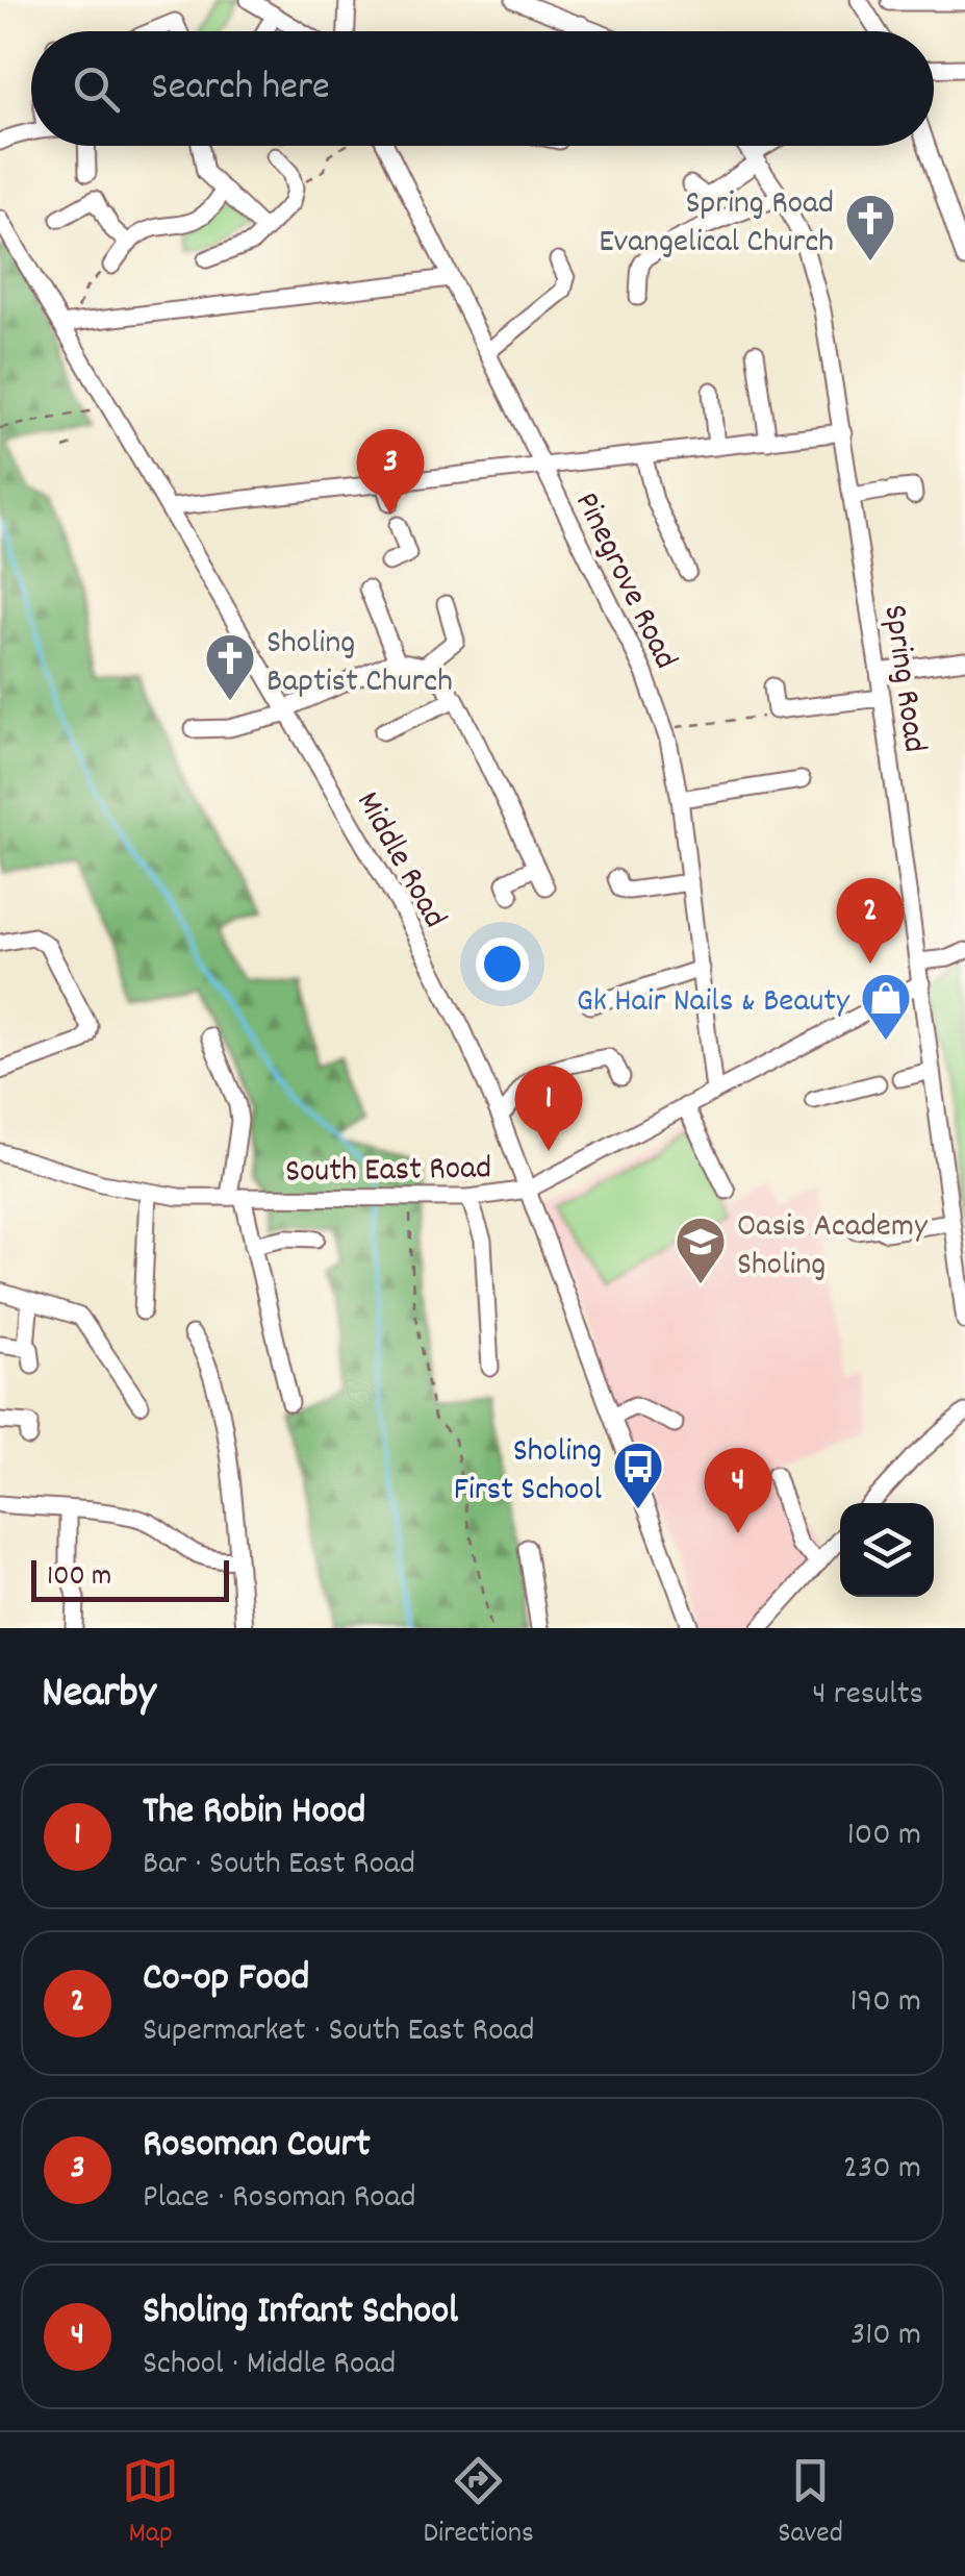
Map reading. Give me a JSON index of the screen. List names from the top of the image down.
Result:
{
  "streets": {
    "street": [
      "Pinegrove Road",
      "Spring Road",
      "Middle Road",
      "South East Road"
    ]
  },
  "crossings": [
    ["Pinegrove Road", "South East Road"],
    ["Spring Road", "South East Road"],
    ["Middle Road", "South East Road"]
  ],
  "places": {
    "church": ["Spring Road Evangelical Church", "Sholing Baptist Church"],
    "shop": ["Gk Hair Nails & Beauty"],
    "school or university": ["Oasis Academy Sholing"],
    "bus stop": ["Sholing First School"]
  },
  "scale_bar": "100 m",
  "page": {
    "search": "Search here",
    "pins": [
      "3",
      "2",
      "1",
      "4"
    ],
    "scale": "100 m",
    "heading": ["Nearby", "4 results"],
    "list": [
      {
        "mark": "1",
        "name": "The Robin Hood",
        "note": "Bar · South East Road",
        "value": "100 m"
      },
      {
        "mark": "2",
        "name": "Co-op Food",
        "note": "Supermarket · South East Road",
        "value": "190 m"
      },
      {
        "mark": "3",
        "name": "Rosoman Court",
        "note": "Place · Rosoman Road",
        "value": "230 m"
      },
      {
        "mark": "4",
        "name": "Sholing Infant School",
        "note": "School · Middle Road",
        "value": "310 m"
      }
    ],
    "nav": ["Map", "Directions", "Saved"]
  }
}
